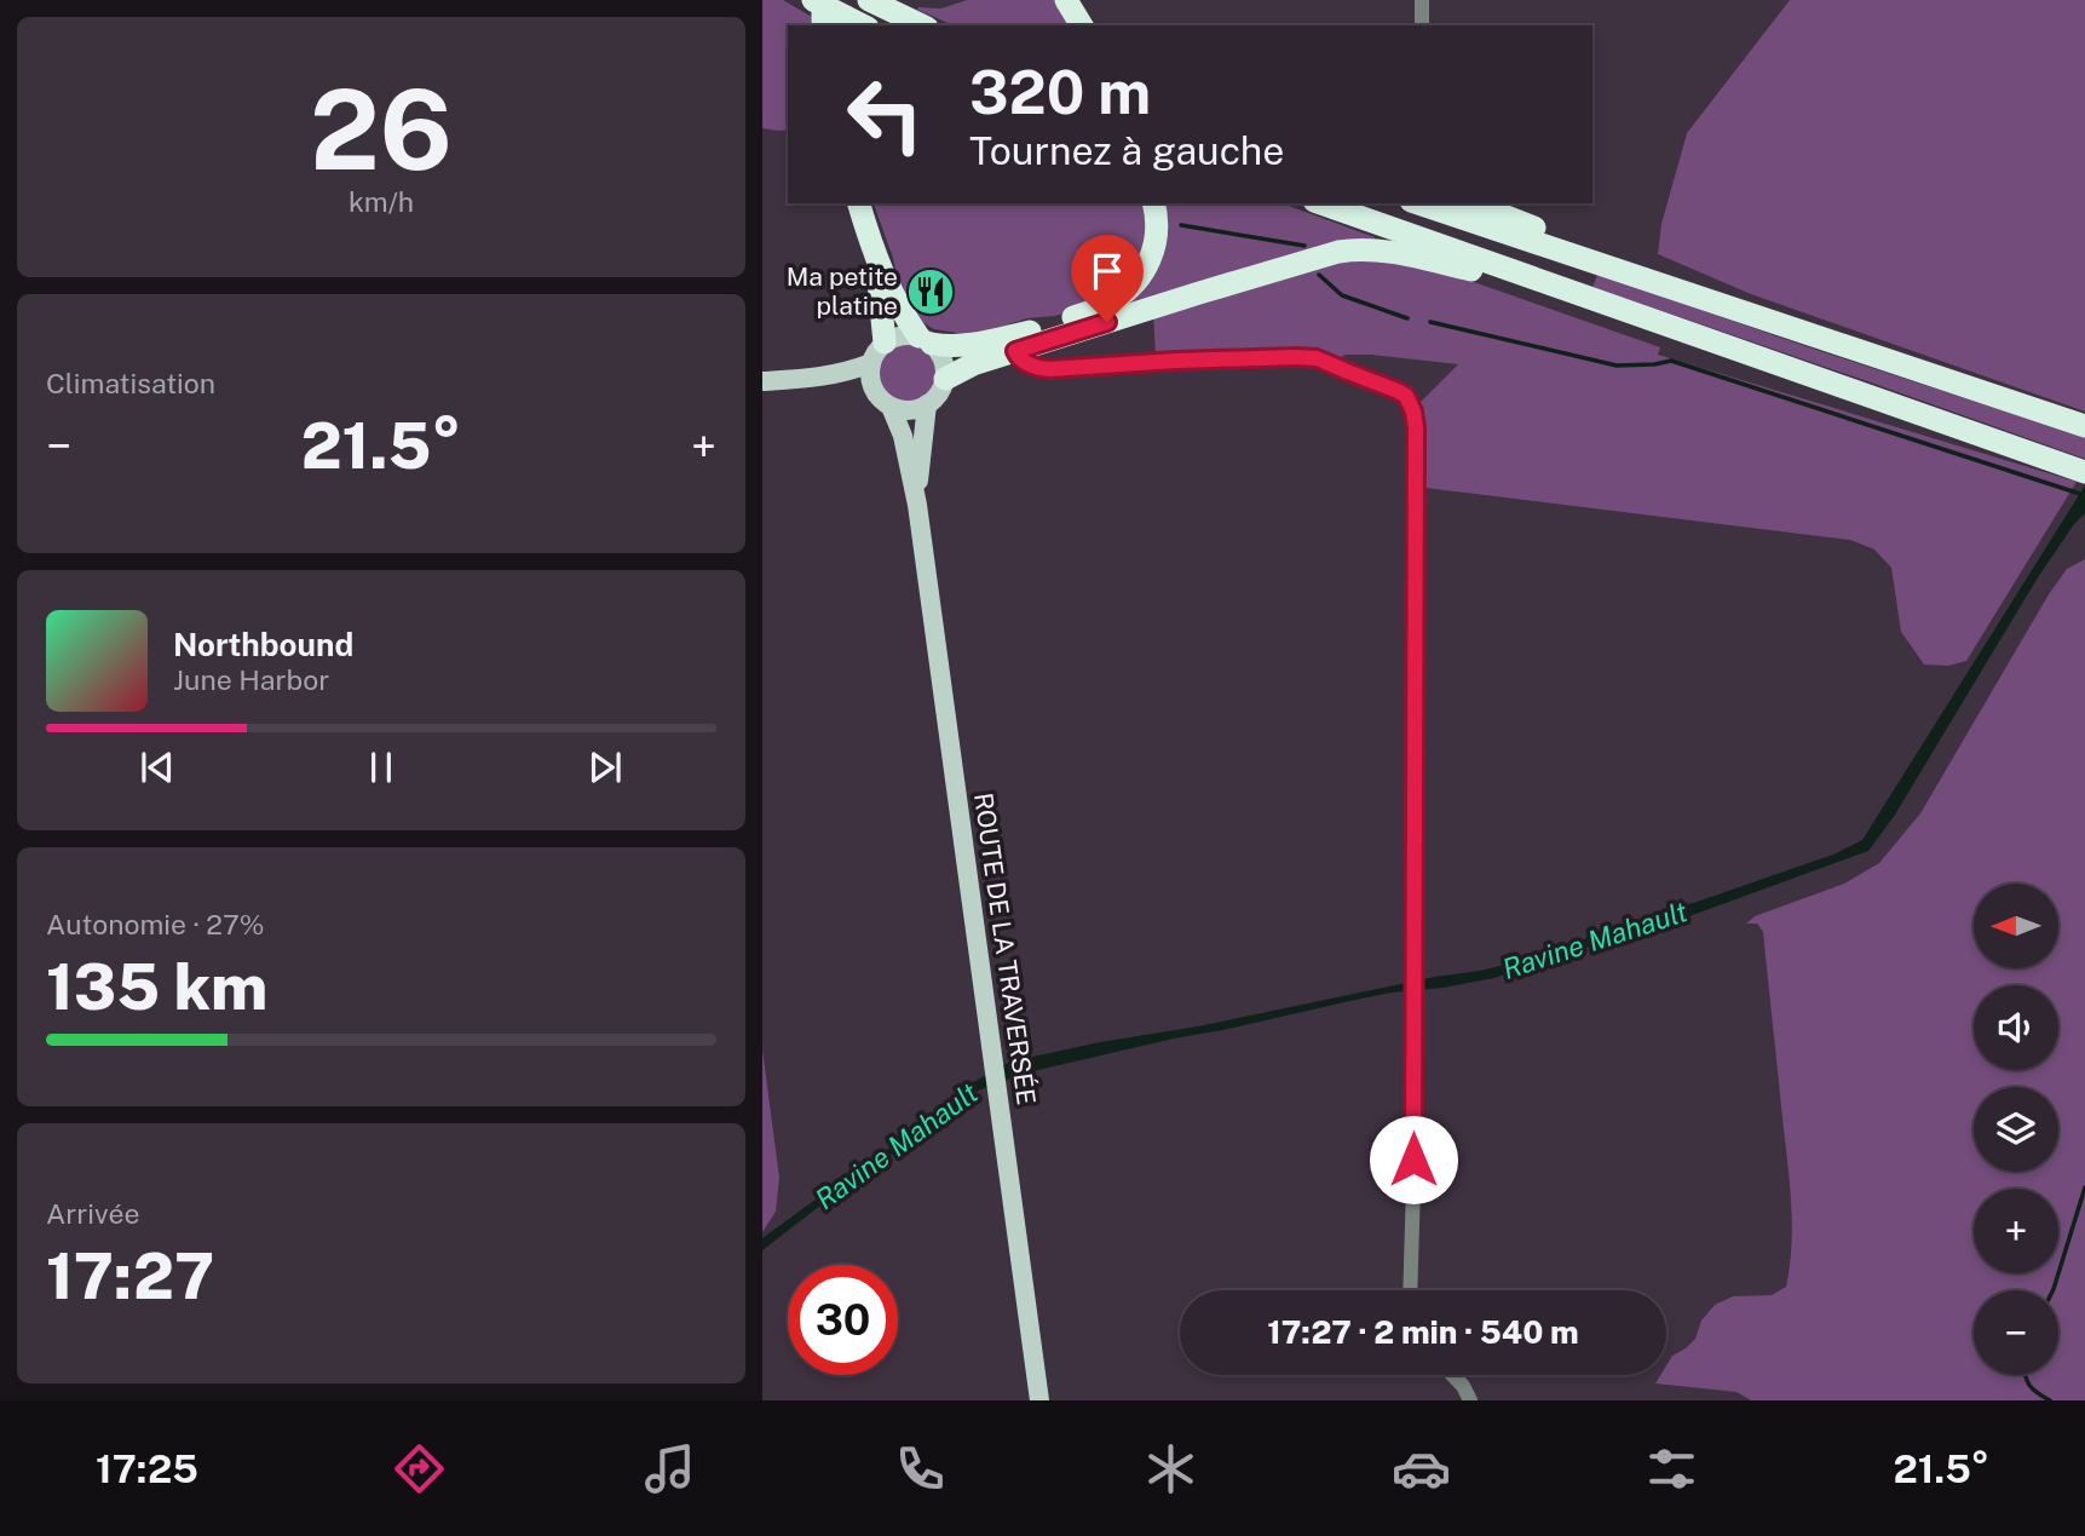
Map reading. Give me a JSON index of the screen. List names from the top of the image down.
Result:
{
  "streets": {
    "main road": ["ROUTE DE LA TRAVERSÉE"]
  },
  "water": ["Ravine Mahault"],
  "places": {
    "restaurant": ["Ma petite platine"]
  },
  "north": "left",
  "page": {
    "tile": [
      ["26", "km/h"],
      "Climatisation",
      ["Autonomie · 27%", "135 km"],
      ["Arrivée", "17:27"]
    ],
    "turn": ["320 m", "Tournez à gauche"],
    "heat": ["−", "21.5°", "+"],
    "song": ["Northbound", "June Harbor"],
    "map_buttons": ["+", "−"],
    "limit": "30",
    "trip": "17:27 · 2 min · 540 m",
    "tabs": ["17:25", "21.5°"]
  }
}
